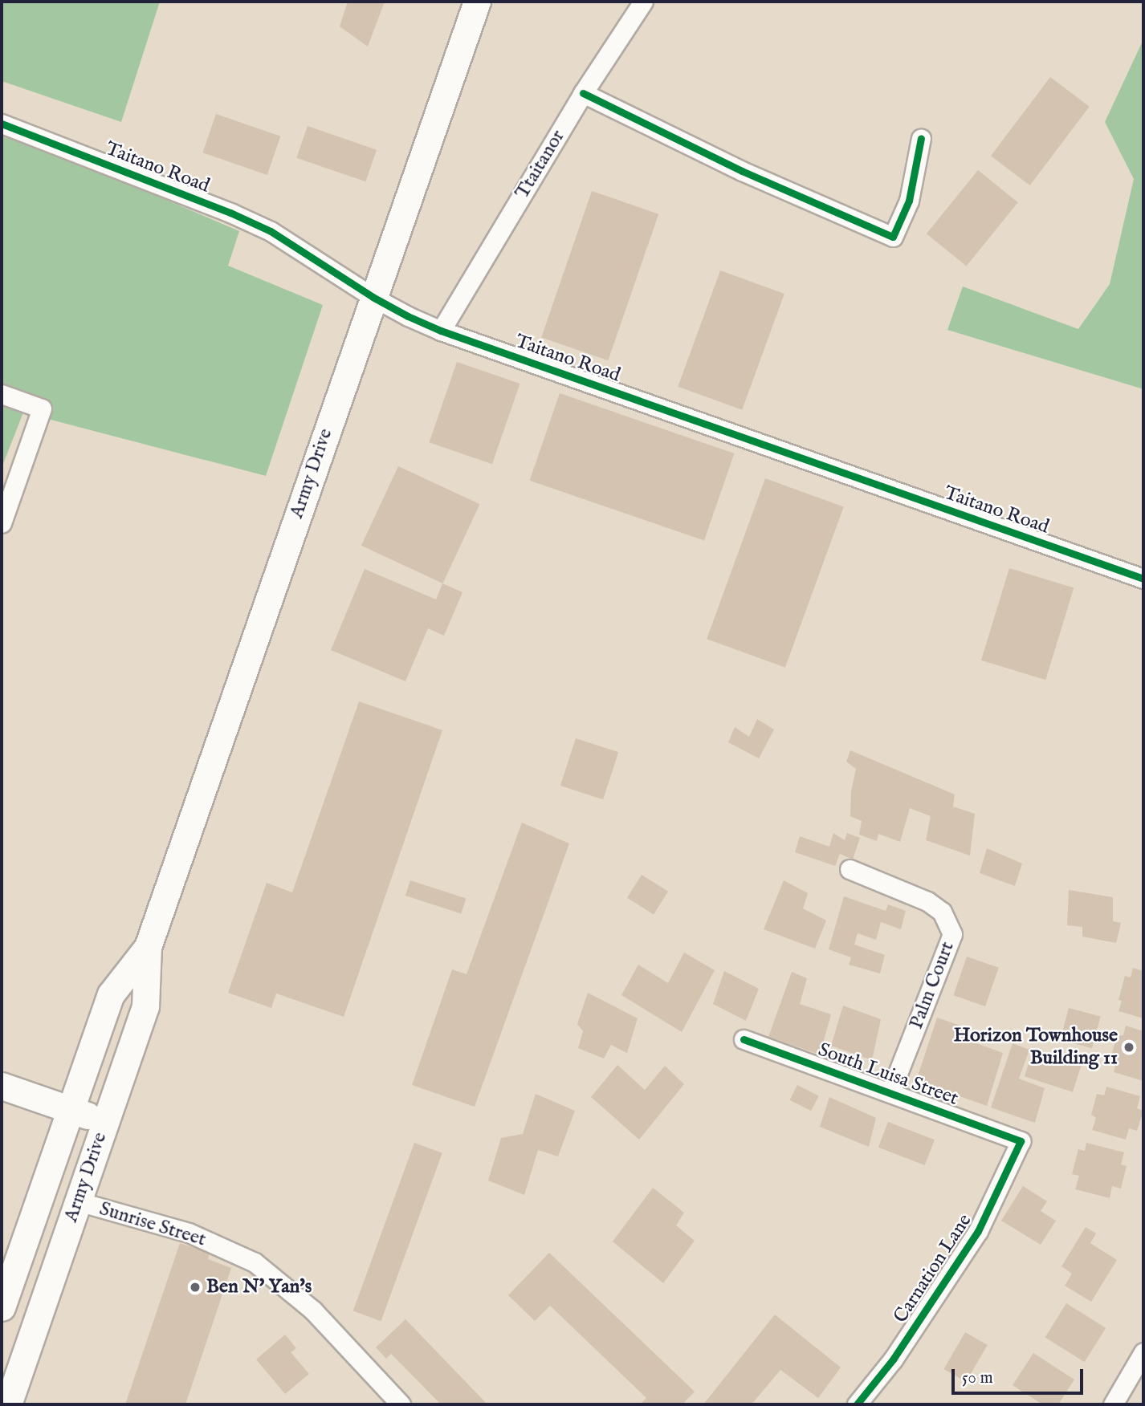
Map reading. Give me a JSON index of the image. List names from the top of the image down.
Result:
{
  "streets": {
    "main road": ["Army Drive"],
    "street": [
      "Ttaitanor",
      "Taitano Road",
      "Palm Court",
      "South Luisa Street",
      "Sunrise Street",
      "Carnation Lane"
    ]
  },
  "crossings": [
    ["Ttaitanor", "Taitano Road"],
    ["Taitano Road", "Army Drive"],
    ["Army Drive", "Sunrise Street"],
    ["Palm Court", "South Luisa Street"],
    ["South Luisa Street", "Carnation Lane"]
  ],
  "places": ["Horizon Townhouse Building 11", "Ben N' Yan's"],
  "scale_bar": "50 m"
}
